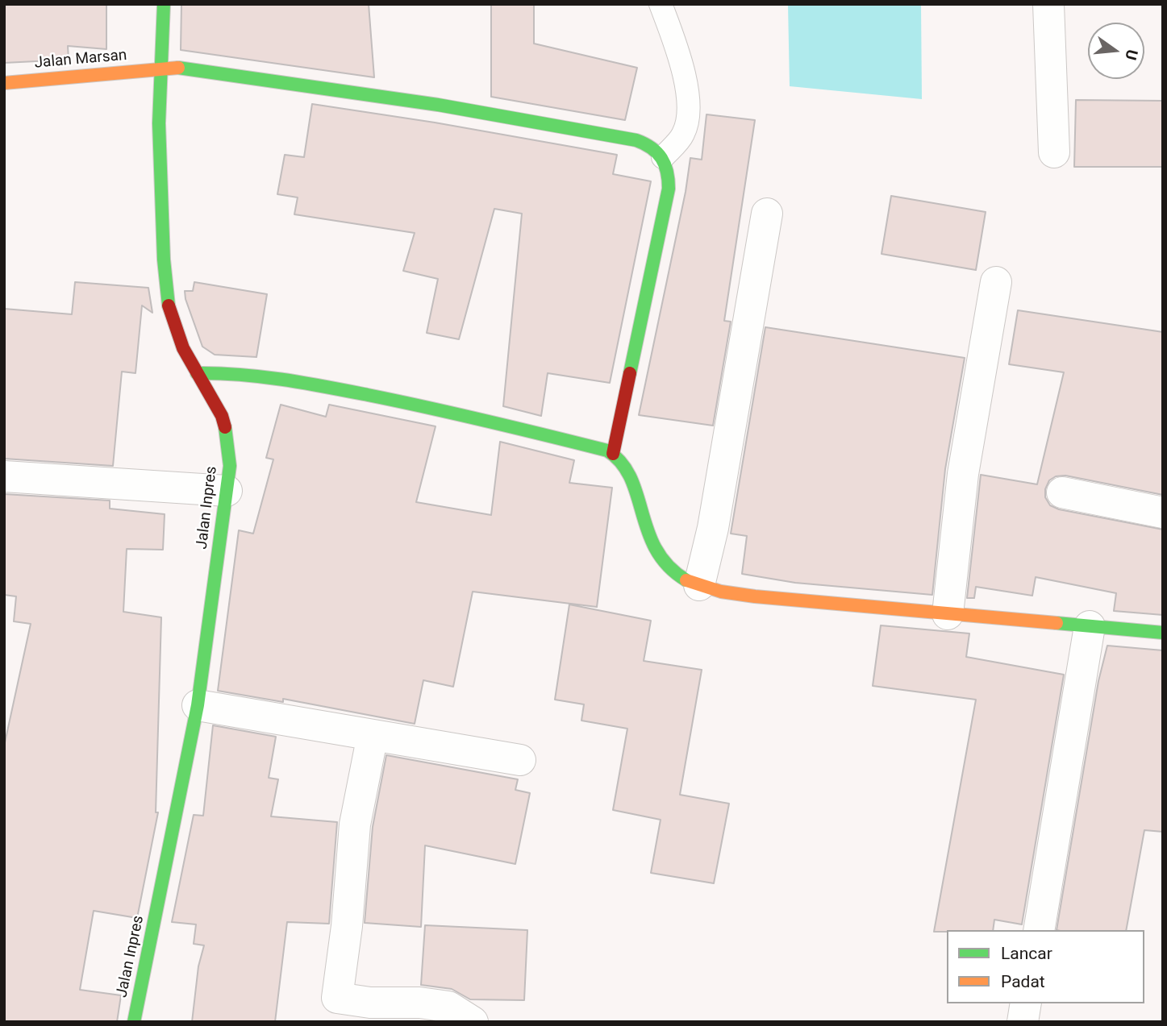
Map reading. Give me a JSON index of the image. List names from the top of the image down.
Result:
{
  "streets": {
    "street": ["Jalan Marsan", "Jalan Inpres"]
  },
  "crossings": [
    ["Jalan Marsan", "Jalan Inpres"]
  ],
  "legend": ["Lancar", "Padat"],
  "north": "right"
}
